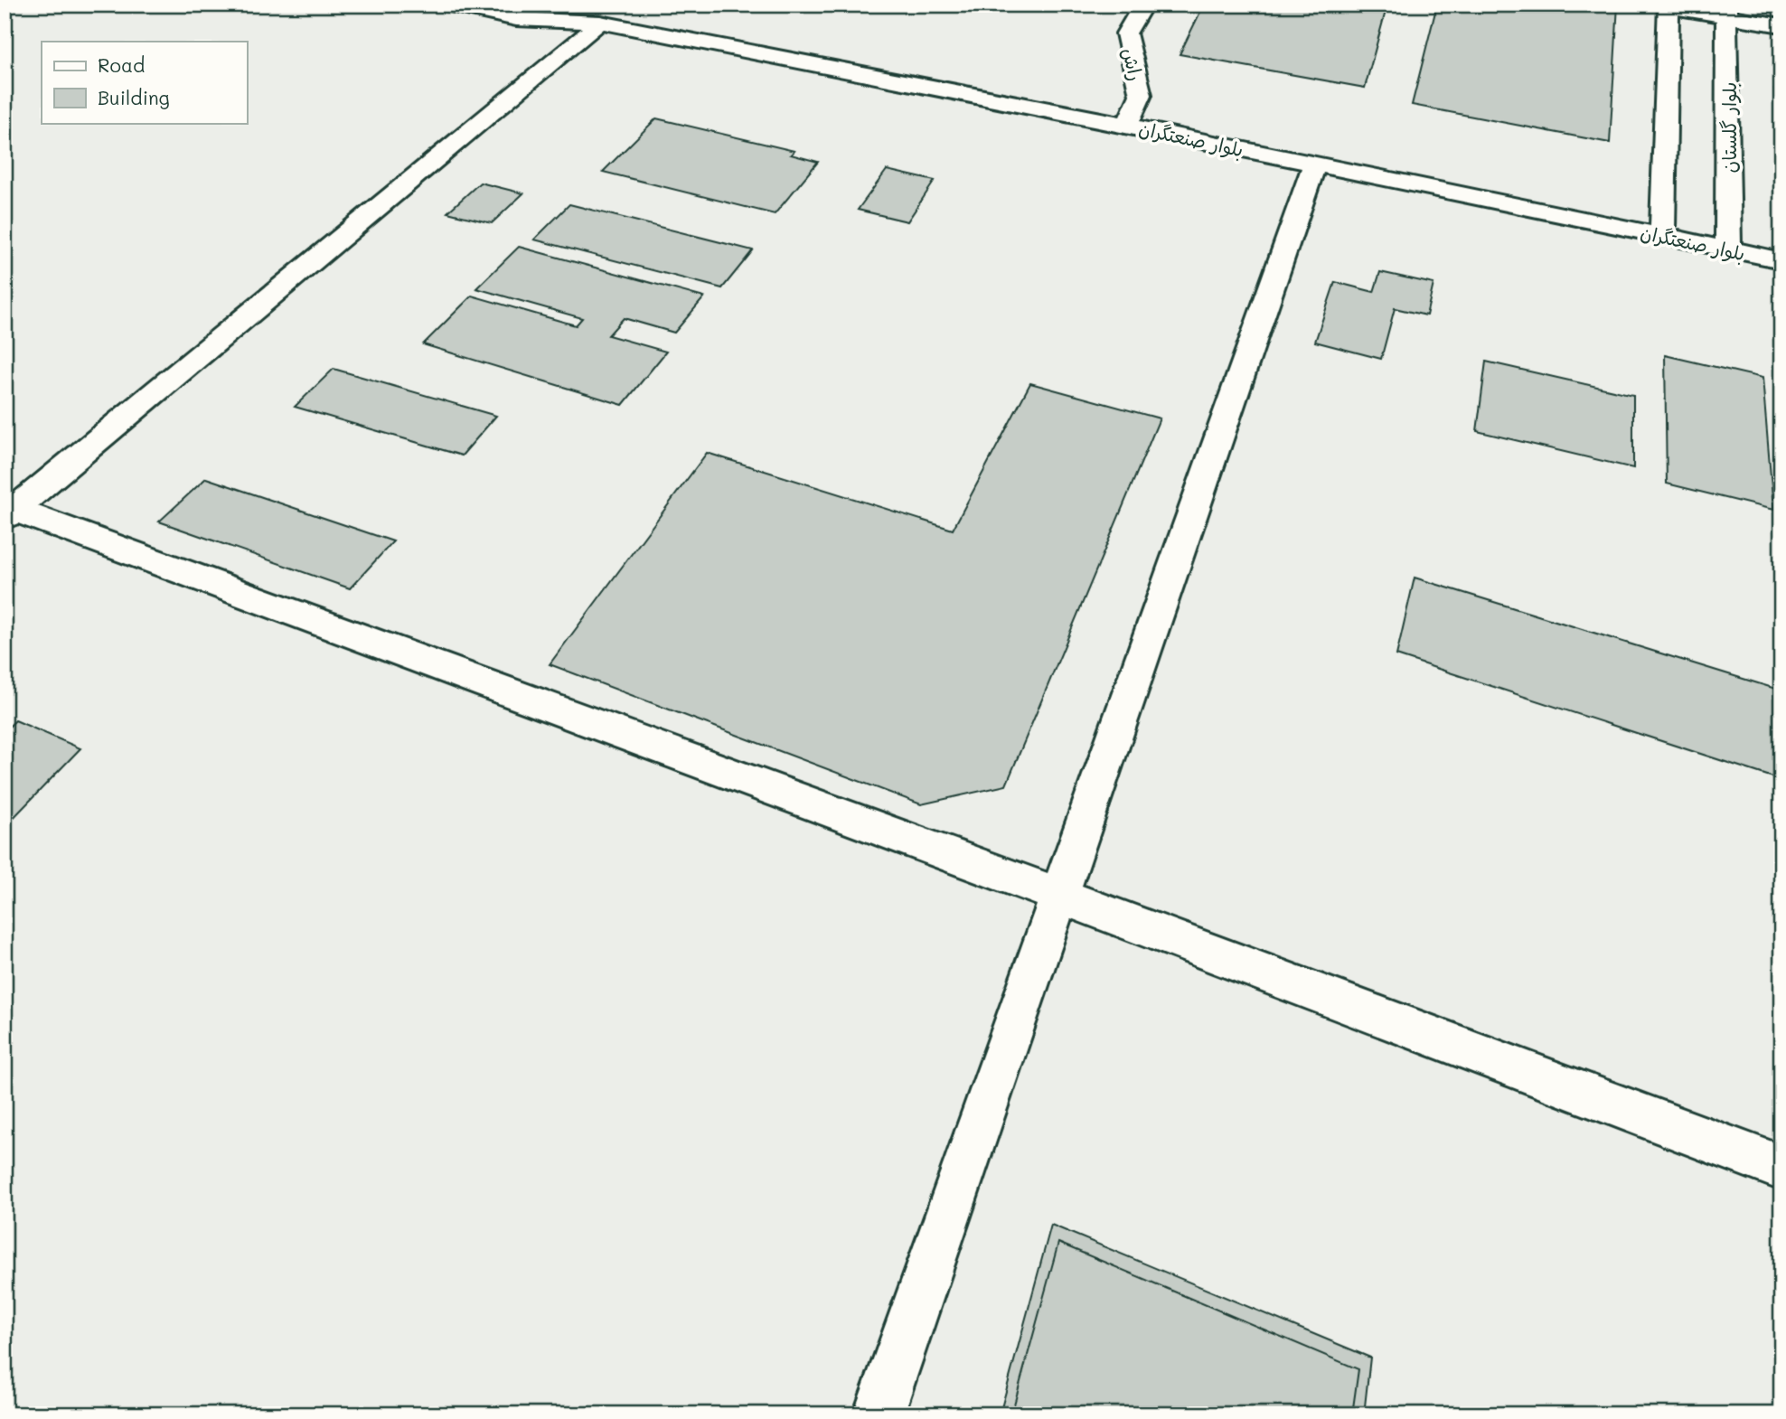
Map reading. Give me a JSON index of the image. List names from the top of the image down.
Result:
{
  "streets": {
    "street": ["راش", "بلوار گلستان", "بلوار صنعتگران"]
  },
  "crossings": [
    ["راش", "بلوار صنعتگران"],
    ["بلوار گلستان", "بلوار صنعتگران"]
  ],
  "legend": ["Road", "Building"]
}
